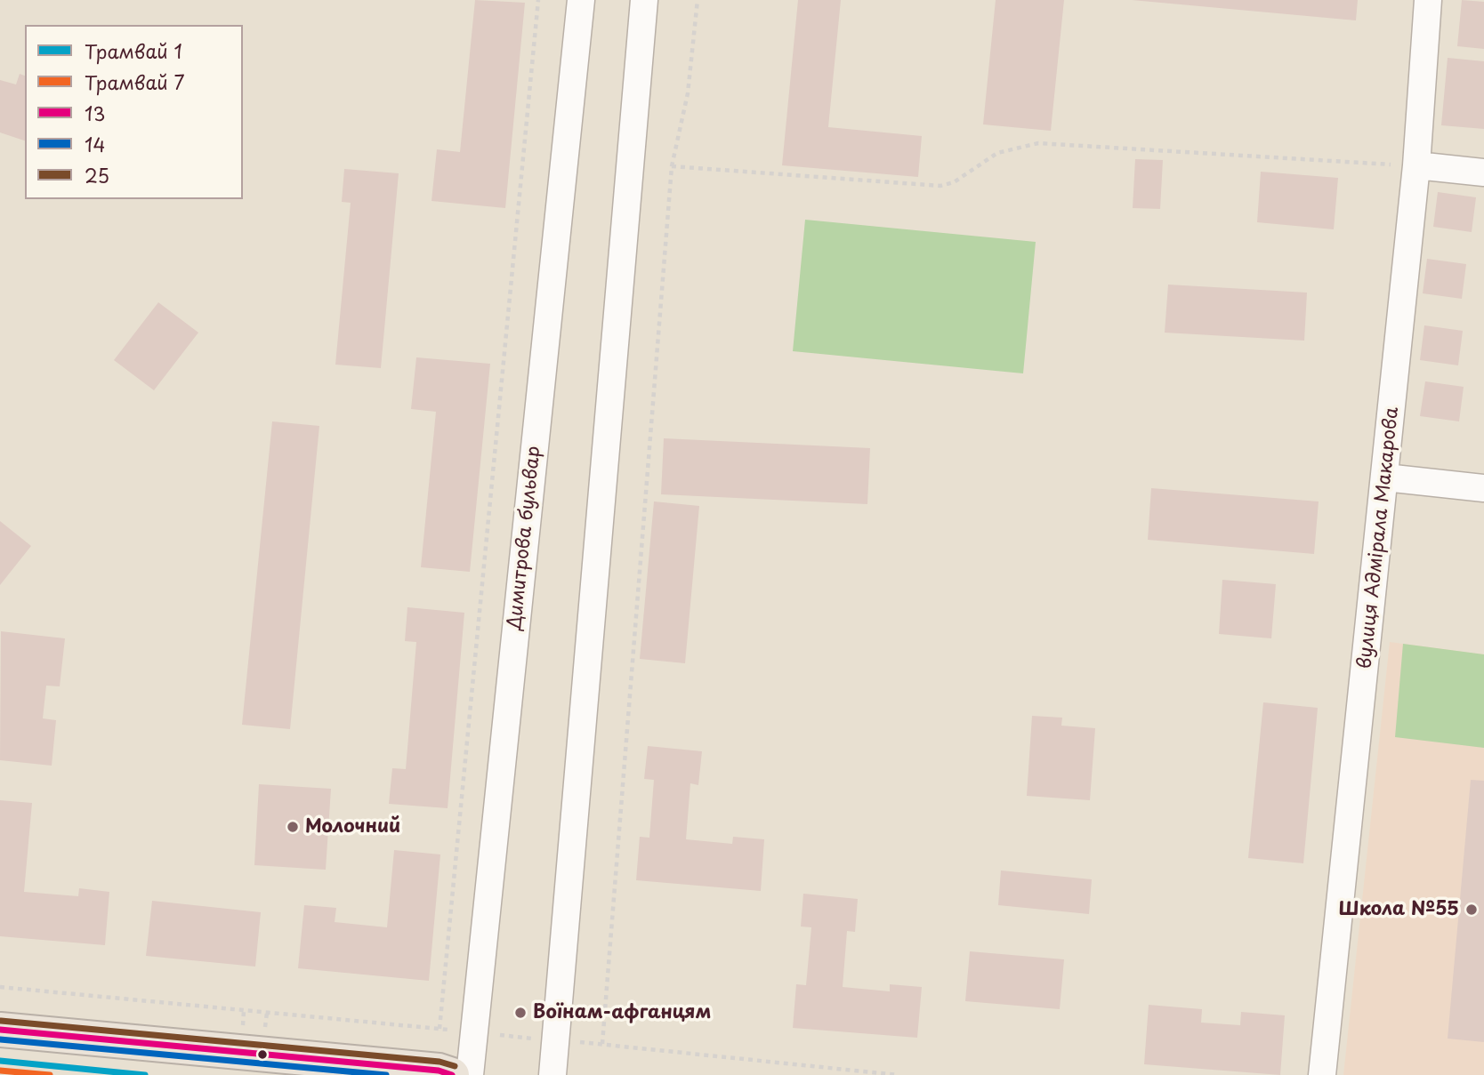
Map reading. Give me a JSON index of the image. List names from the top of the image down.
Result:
{
  "streets": {
    "street": ["Димитрова бульвар", "вулиця Адмірала Макарова"]
  },
  "places": ["Молочний", "Школа №55", "Воїнам-афганцям"],
  "lines": [
    "transit line 25",
    "transit line 13",
    "transit line 14",
    "tram line 1",
    "tram line 7"
  ],
  "legend": [
    "Трамвай 1",
    "Трамвай 7",
    "13",
    "14",
    "25"
  ]
}
